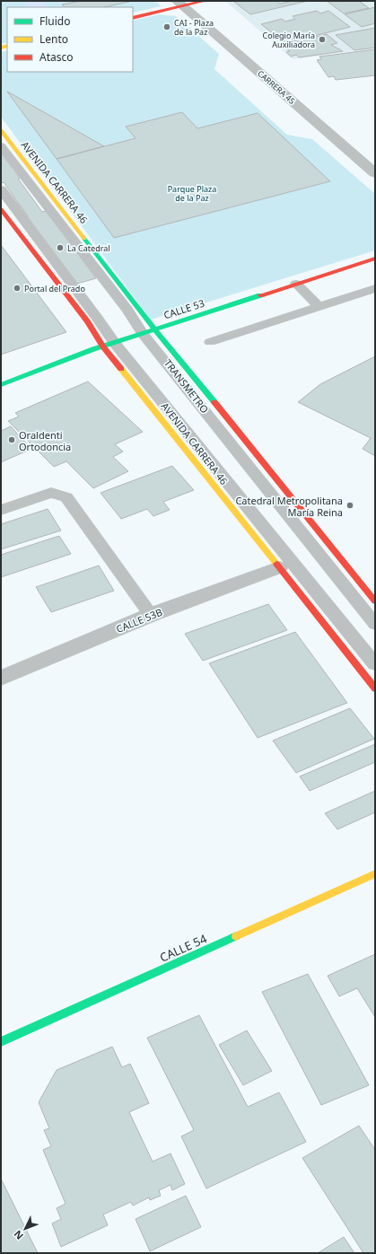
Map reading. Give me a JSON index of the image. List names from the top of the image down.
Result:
{
  "streets": {
    "main road": ["AVENIDA CARRERA 46", "CALLE 53", "CALLE 54"],
    "street": ["CARRERA 45", "CALLE 53B"],
    "lane": ["TRANSMETRO"]
  },
  "crossings": [
    ["AVENIDA CARRERA 46", "CALLE 53"],
    ["AVENIDA CARRERA 46", "TRANSMETRO"],
    ["AVENIDA CARRERA 46", "CALLE 53B"],
    ["CALLE 53", "TRANSMETRO"]
  ],
  "parks": ["Parque Plaza de la Paz"],
  "places": [
    "CAI - Plaza de la Paz",
    "Colegio María Auxiliadora",
    "La Catedral",
    "Portal del Prado",
    "Oraldenti Ortodoncia",
    "Catedral Metropolitana María Reina"
  ],
  "legend": ["Fluido", "Lento", "Atasco"],
  "north": "bottom left"
}
